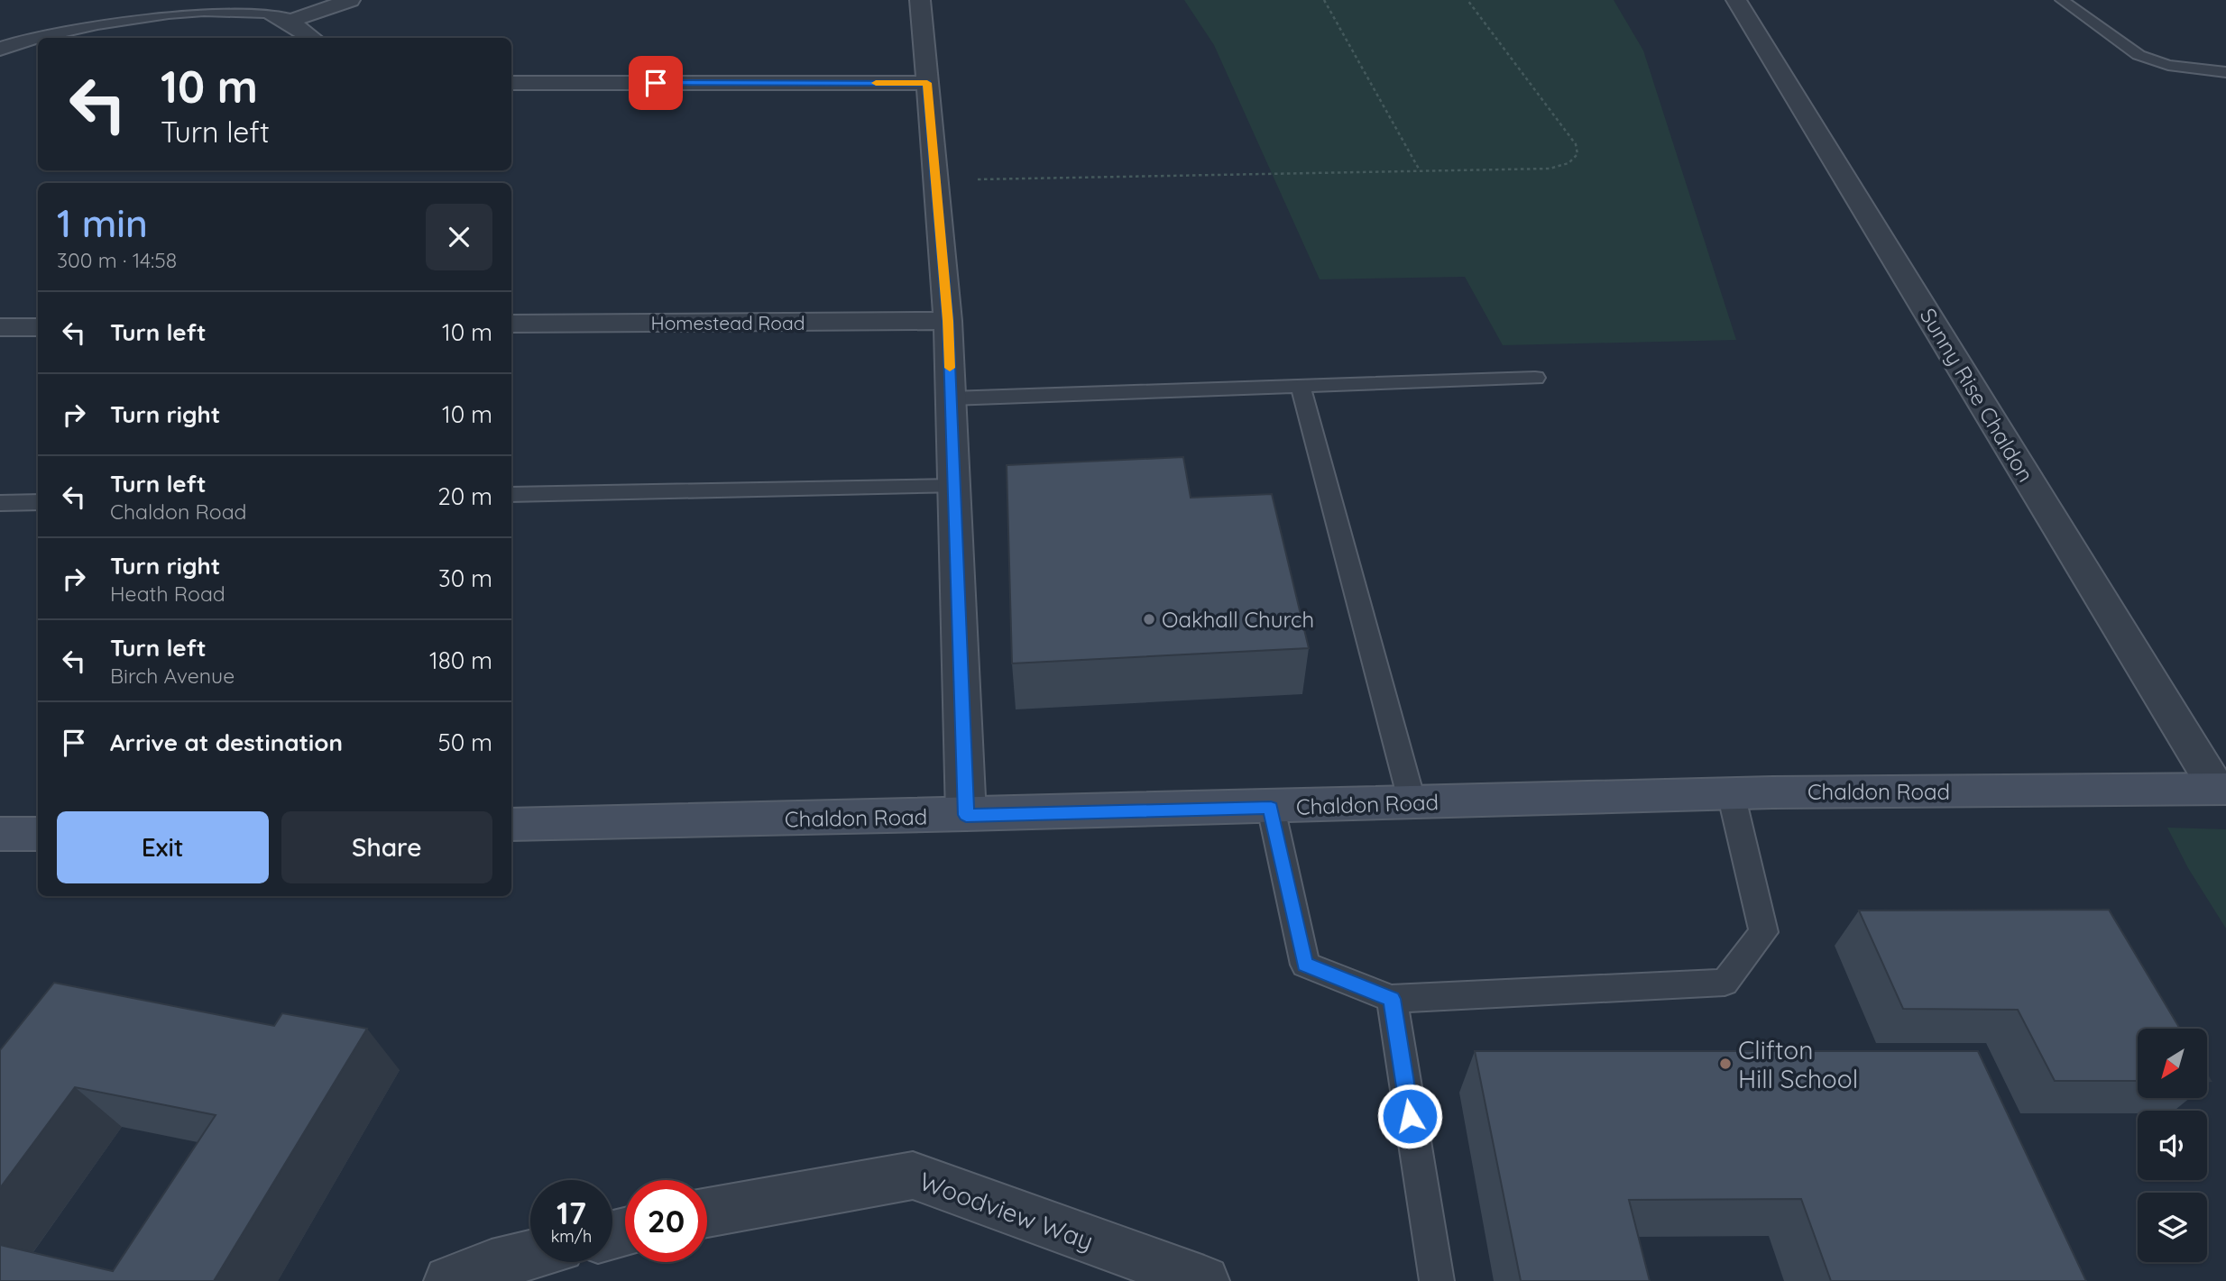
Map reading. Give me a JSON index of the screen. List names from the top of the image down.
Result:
{
  "streets": {
    "main road": ["Chaldon Road"],
    "street": ["Homestead Road", "Sunny Rise Chaldon", "Woodview Way"]
  },
  "crossings": [
    ["Sunny Rise Chaldon", "Chaldon Road"]
  ],
  "places": ["Oakhall Church", "Clifton Hill School"],
  "north": "bottom left",
  "page": {
    "turn": ["10 m", "Turn left"],
    "heading": ["1 min", "300 m · 14:58"],
    "list": [
      {
        "name": "Turn left",
        "value": "10 m"
      },
      {
        "name": "Turn right",
        "value": "10 m"
      },
      {
        "name": "Turn left",
        "note": "Chaldon Road",
        "value": "20 m"
      },
      {
        "name": "Turn right",
        "note": "Heath Road",
        "value": "30 m"
      },
      {
        "name": "Turn left",
        "note": "Birch Avenue",
        "value": "180 m"
      },
      {
        "name": "Arrive at destination",
        "value": "50 m"
      }
    ],
    "buttons": ["Exit", "Share"],
    "speed": "17 km/h",
    "limit": "20"
  }
}
